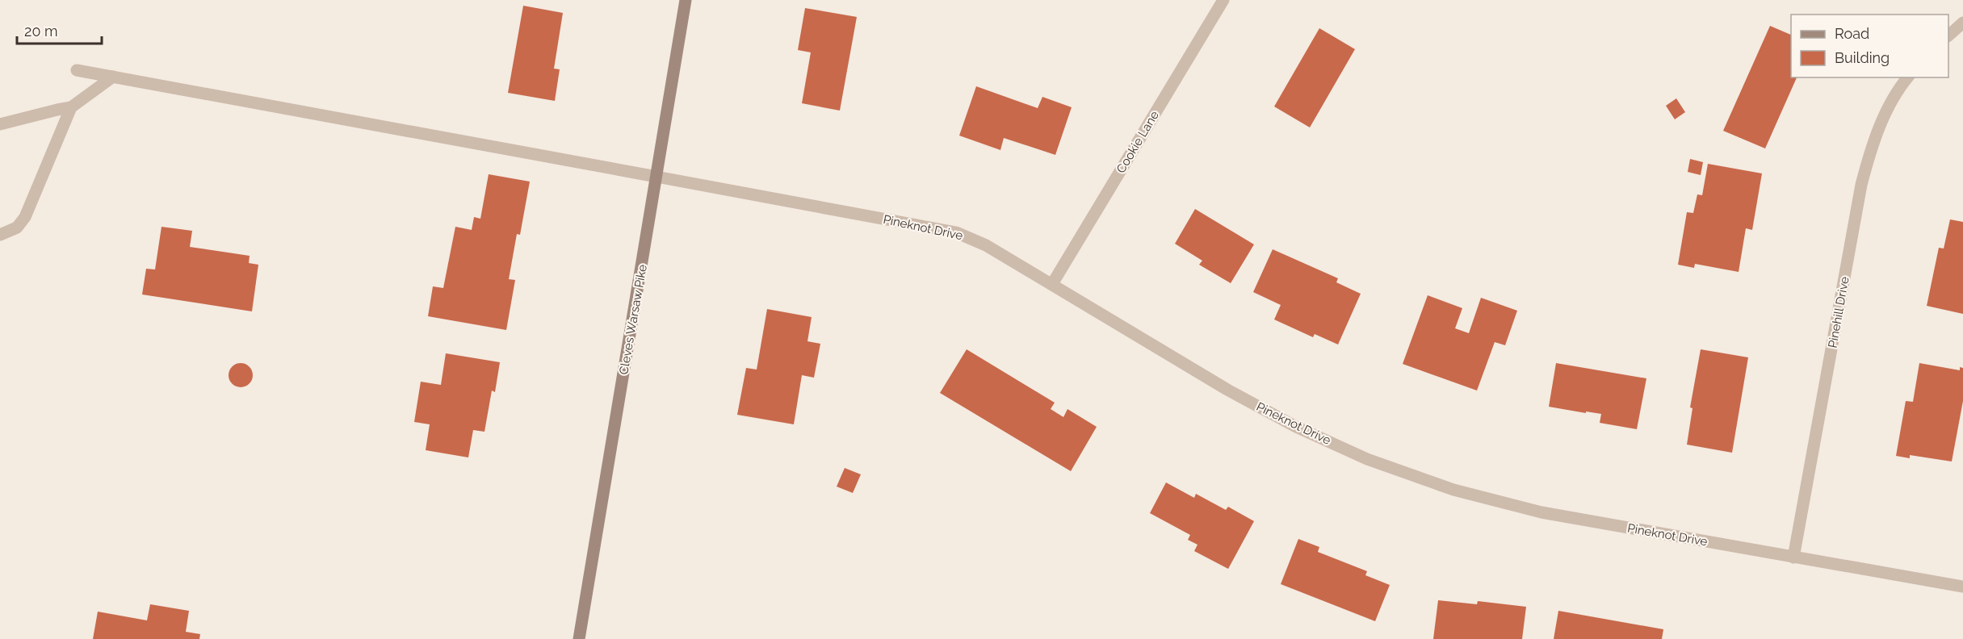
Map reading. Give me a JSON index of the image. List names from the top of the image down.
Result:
{
  "streets": {
    "street": [
      "Cookie Lane",
      "Pineknot Drive",
      "Pinehill Drive",
      "Cleves Warsaw Pike"
    ]
  },
  "crossings": [
    ["Cookie Lane", "Pineknot Drive"],
    ["Pineknot Drive", "Pinehill Drive"],
    ["Pineknot Drive", "Cleves Warsaw Pike"]
  ],
  "legend": ["Road", "Building"],
  "scale_bar": "20 m"
}
